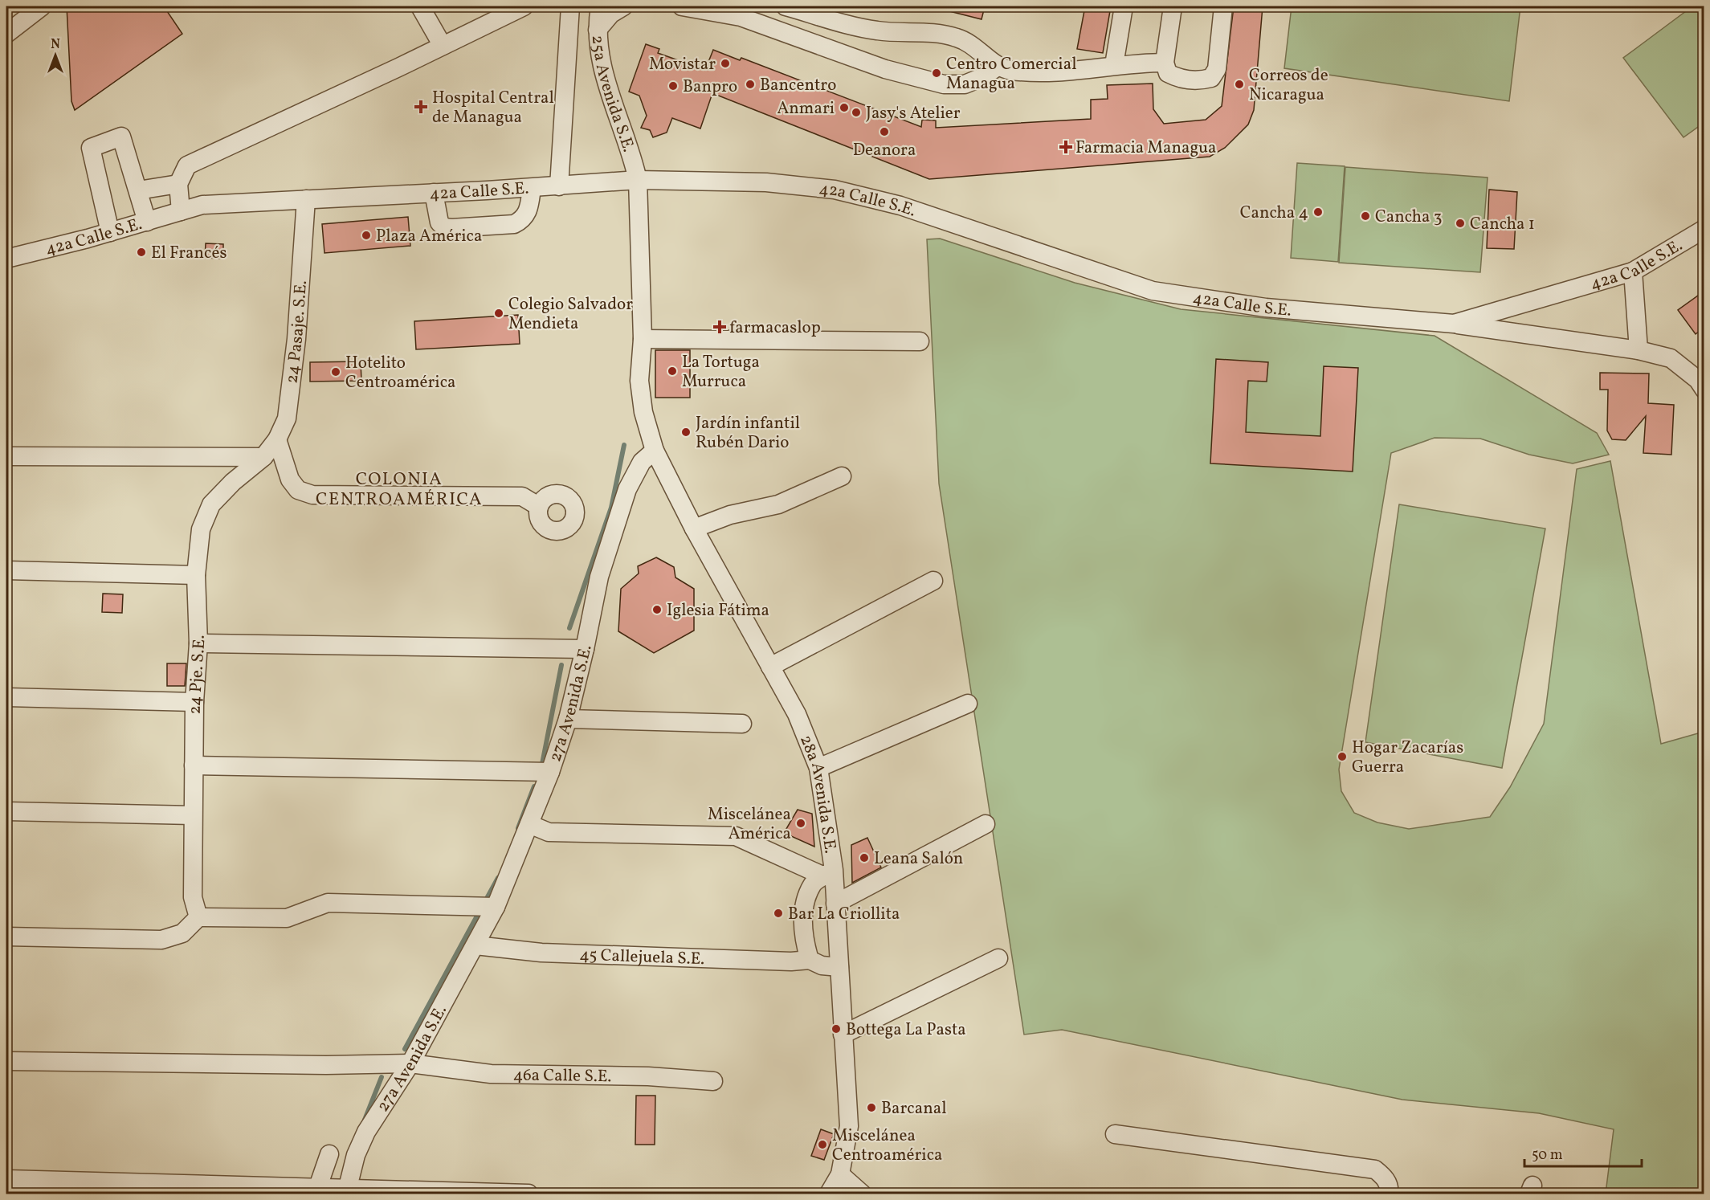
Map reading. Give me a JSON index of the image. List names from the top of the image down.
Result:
{
  "streets": {
    "street": [
      "25a Avenida S.E.",
      "42a Calle S.E.",
      "24 Pasaje. S.E.",
      "24 Pje. S.E.",
      "27a Avenida S.E.",
      "28a Avenida S.E.",
      "45 Callejuela S.E.",
      "46a Calle S.E."
    ]
  },
  "crossings": [
    ["25a Avenida S.E.", "42a Calle S.E."],
    ["42a Calle S.E.", "24 Pasaje. S.E."],
    ["24 Pasaje. S.E.", "24 Pje. S.E."],
    ["27a Avenida S.E.", "28a Avenida S.E."],
    ["27a Avenida S.E.", "45 Callejuela S.E."],
    ["27a Avenida S.E.", "46a Calle S.E."],
    ["28a Avenida S.E.", "45 Callejuela S.E."]
  ],
  "districts": ["COLONIA CENTROAMÉRICA"],
  "places": {
    "other": [
      "Movistar",
      "Centro Comercial Managua",
      "Bancentro",
      "Correos de Nicaragua",
      "Banpro",
      "Anmari",
      "Jasy's Atelier",
      "Deanora",
      "Cancha 4",
      "Cancha 3",
      "Cancha 1",
      "Plaza América",
      "El Francés",
      "Colegio Salvador Mendieta",
      "La Tortuga Murruca",
      "Hotelito Centroamérica",
      "Jardín infantil Rubén Dario",
      "Iglesia Fátima",
      "Hogar Zacarías Guerra",
      "Miscelánea América",
      "Leana Salón",
      "Bar La Criollita",
      "Bottega La Pasta",
      "Barcanal",
      "Miscelánea Centroamérica"
    ],
    "health": ["Hospital Central de Managua", "Farmacia Managua", "farmacaslop"]
  },
  "scale_bar": "50 m",
  "north": "top"
}
